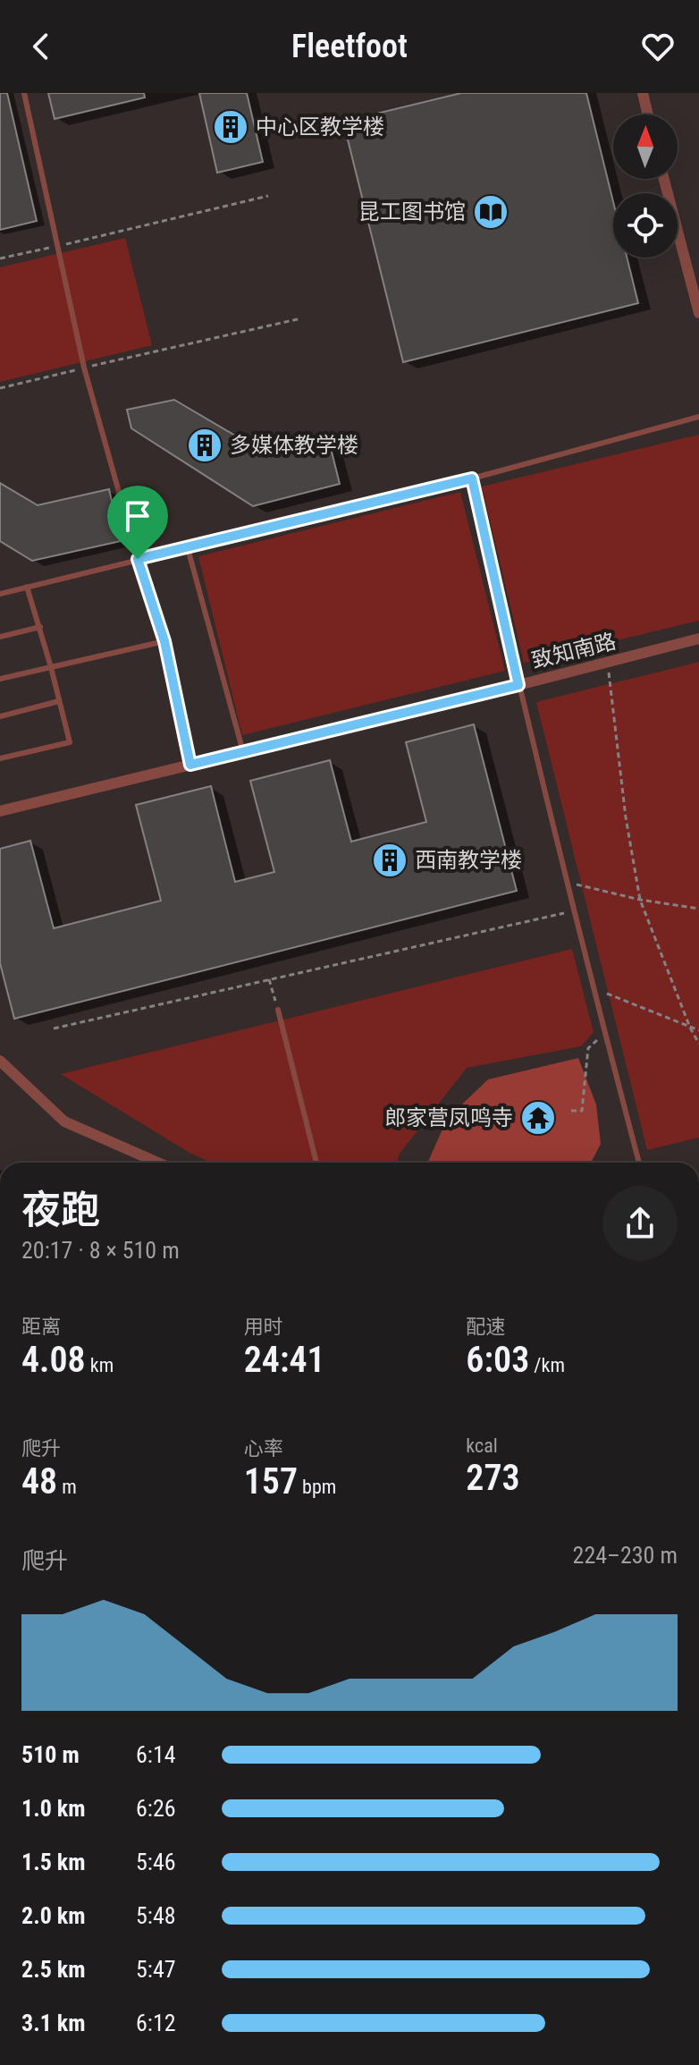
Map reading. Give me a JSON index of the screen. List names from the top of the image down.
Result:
{
  "streets": {
    "street": ["致知南路"]
  },
  "places": {
    "building": ["中心区教学楼", "多媒体教学楼", "西南教学楼"],
    "library": ["昆工图书馆"],
    "temple": ["郎家营凤鸣寺"]
  },
  "north": "top",
  "page": {
    "header": "Fleetfoot",
    "heading": ["夜跑", "20:17 · 8 × 510 m"],
    "stats": [
      ["距离", "4.08 km"],
      ["用时", "24:41"],
      ["配速", "6:03 /km"],
      ["爬升", "48 m"],
      ["心率", "157 bpm"],
      ["kcal", "273"]
    ],
    "chart": ["爬升", "224–230 m"],
    "list": [
      {
        "name": "510 m",
        "note": "6:14"
      },
      {
        "name": "1.0 km",
        "note": "6:26"
      },
      {
        "name": "1.5 km",
        "note": "5:46"
      },
      {
        "name": "2.0 km",
        "note": "5:48"
      },
      {
        "name": "2.5 km",
        "note": "5:47"
      },
      {
        "name": "3.1 km",
        "note": "6:12"
      }
    ]
  }
}
